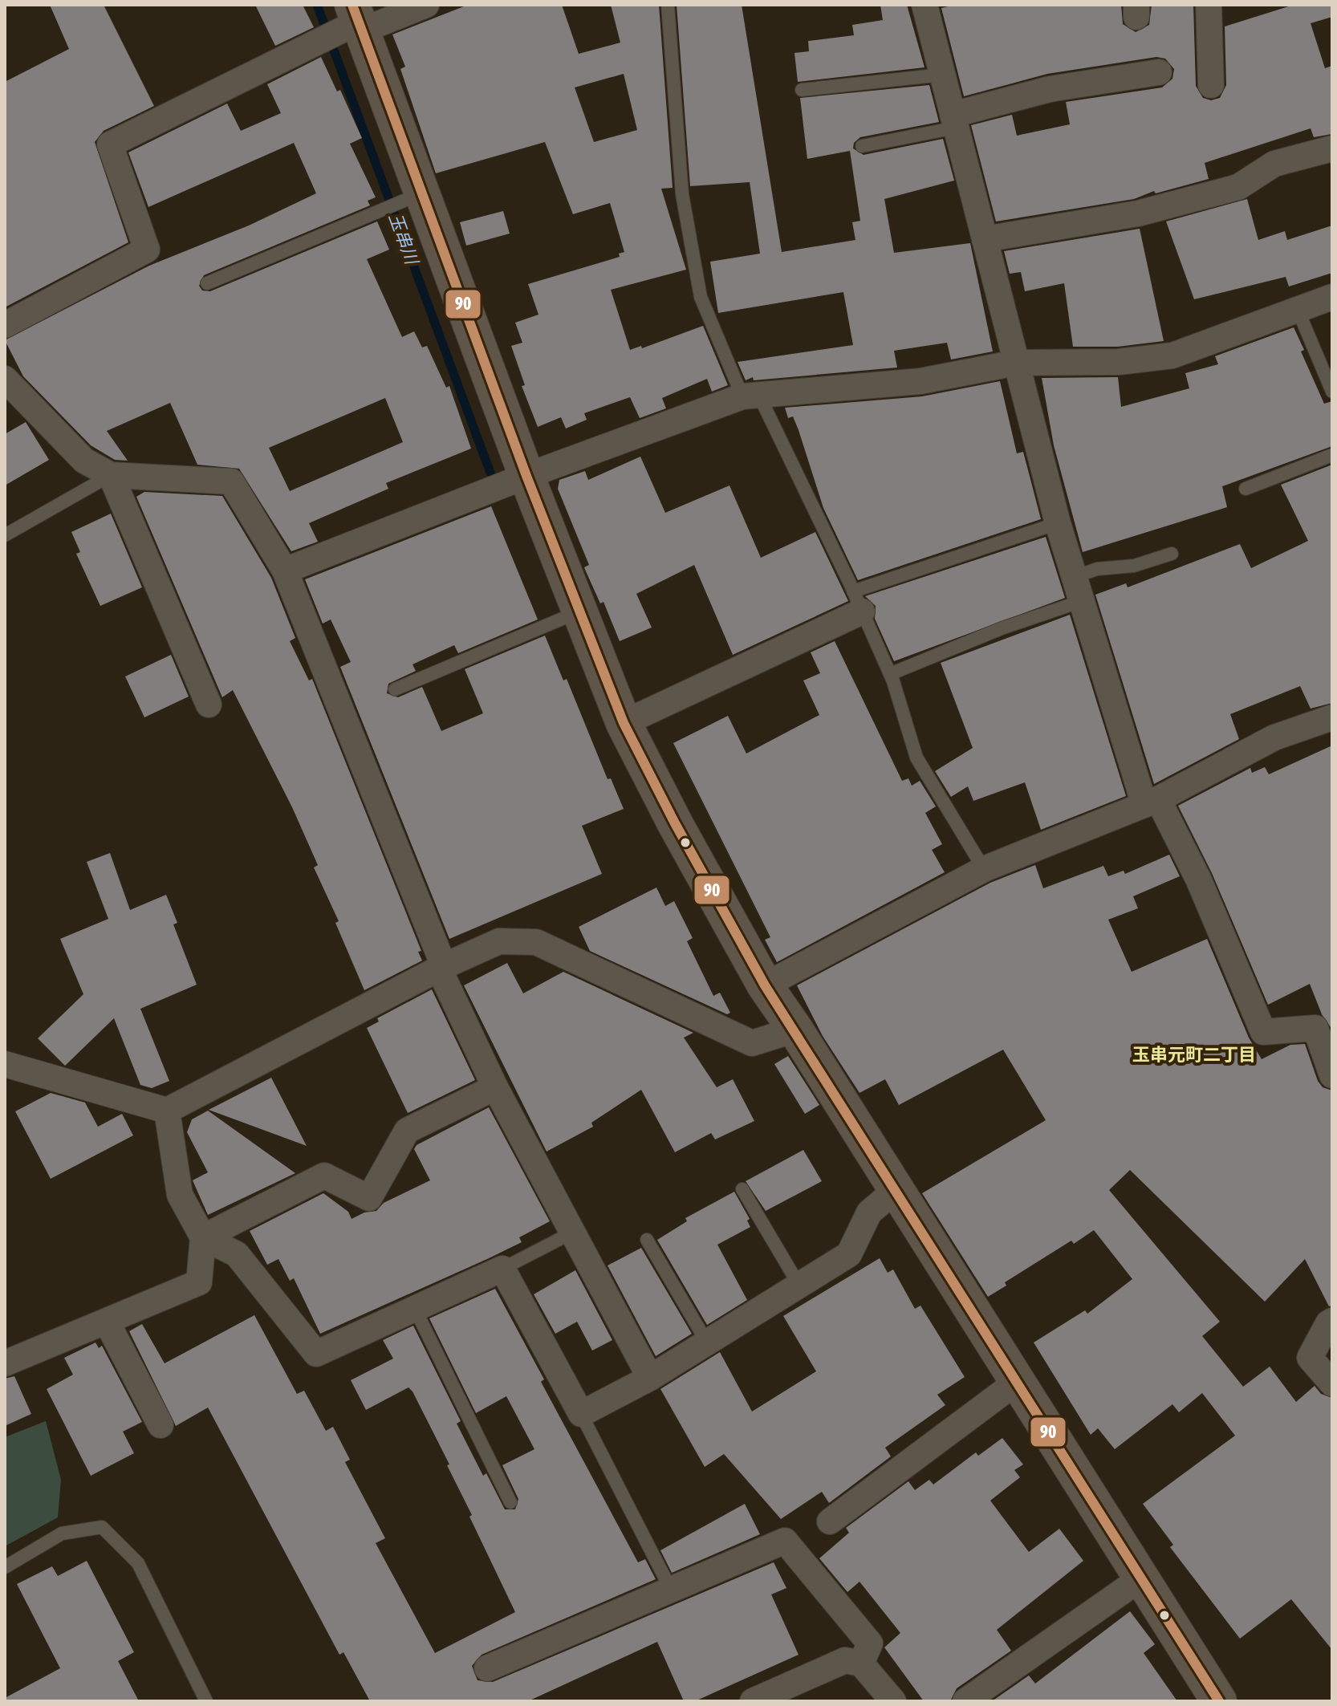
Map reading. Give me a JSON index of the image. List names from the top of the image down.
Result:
{
  "districts": ["玉串元町二丁目"],
  "water": ["玉串川"],
  "lines": ["transit line 90"]
}
